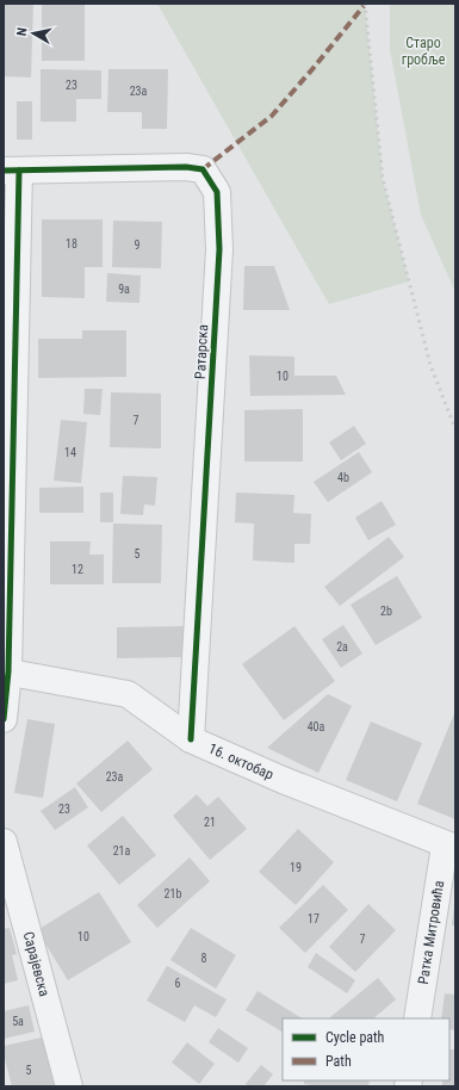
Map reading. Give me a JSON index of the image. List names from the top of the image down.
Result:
{
  "streets": {
    "street": [
      "Ратарска",
      "16. октобар",
      "Ратка Митровића",
      "Сарајевска"
    ]
  },
  "crossings": [
    ["Ратарска", "16. октобар"],
    ["16. октобар", "Ратка Митровића"]
  ],
  "parks": ["Старо гробље"],
  "house_numbers": [
    "23",
    "23a",
    "18",
    "9",
    "9a",
    "10",
    "7",
    "14",
    "4b",
    "5",
    "12",
    "2b",
    "2a",
    "40a",
    "23a",
    "23",
    "21",
    "21a",
    "19",
    "21b",
    "17",
    "10",
    "7",
    "8",
    "6",
    "5a",
    "5"
  ],
  "legend": ["Cycle path", "Path"],
  "north": "left"
}
